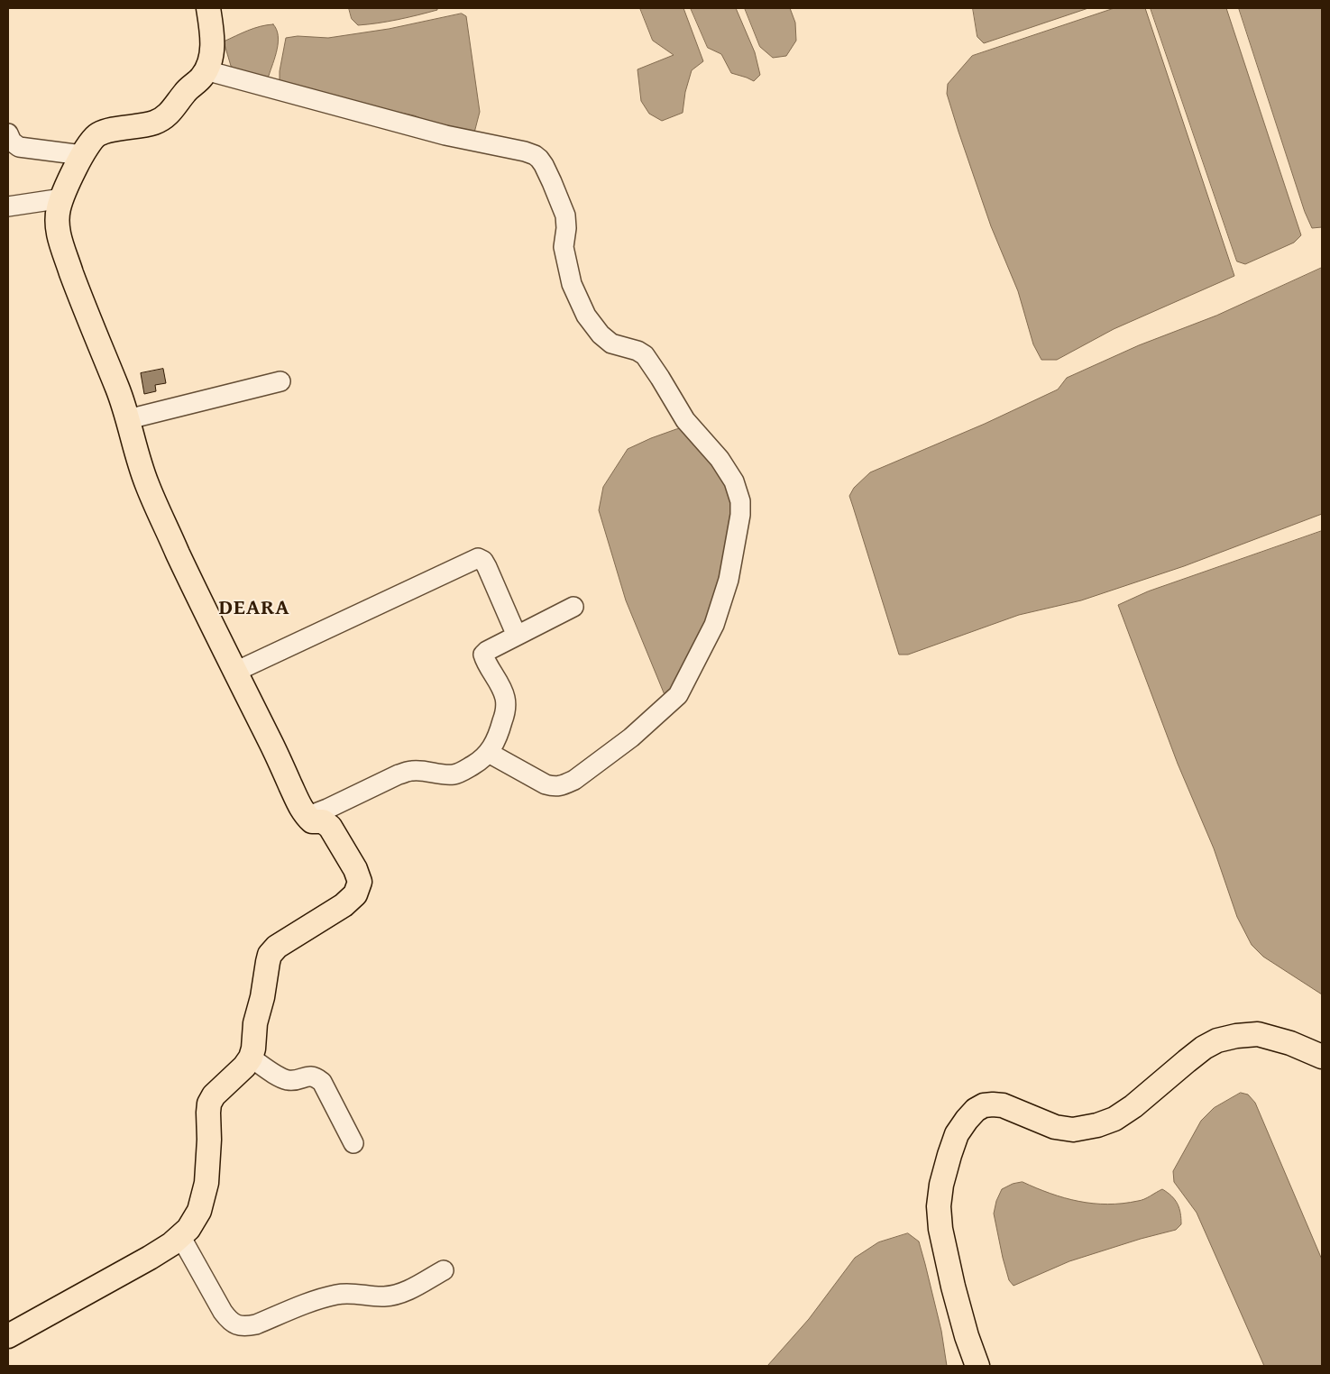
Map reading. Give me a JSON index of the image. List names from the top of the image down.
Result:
{
  "districts": ["DEARA"]
}
